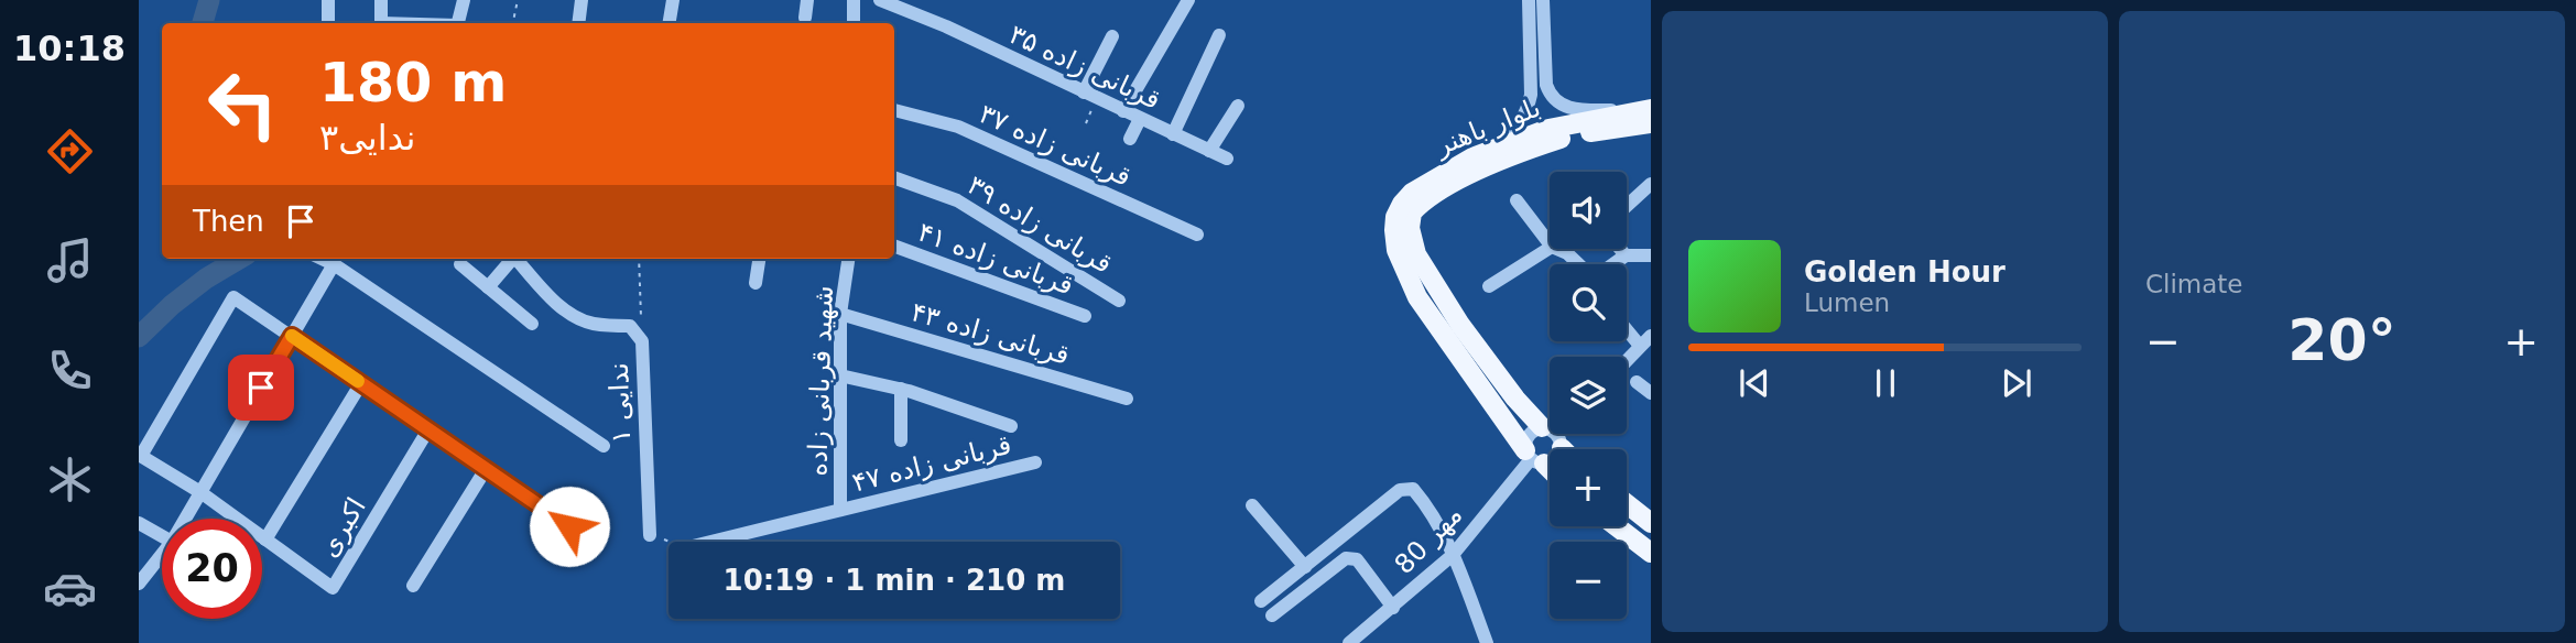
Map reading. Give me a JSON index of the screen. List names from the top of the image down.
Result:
{
  "streets": {
    "main road": ["بلوار باهنر"],
    "street": [
      "قربانی زاده ۳۵",
      "قربانی زاده ۳۷",
      "قربانی زاده ۳۹",
      "قربانی زاده ۴۱",
      "قربانی زاده ۴۳",
      "شهید قربانی زاده",
      "ندایی ۱",
      "قربانی زاده ۴۷",
      "اکبری",
      "مهر 80"
    ]
  },
  "crossings": [
    ["قربانی زاده ۴۳", "شهید قربانی زاده"],
    ["شهید قربانی زاده", "قربانی زاده ۴۷"]
  ],
  "page": {
    "tabs": "10:18",
    "tile": "Climate",
    "turn": ["180 m", "ندایی۳"],
    "map_buttons": ["+", "−"],
    "then": "Then",
    "song": ["Golden Hour", "Lumen"],
    "heat": ["−", "20°", "+"],
    "limit": "20",
    "trip": "10:19 · 1 min · 210 m"
  }
}
